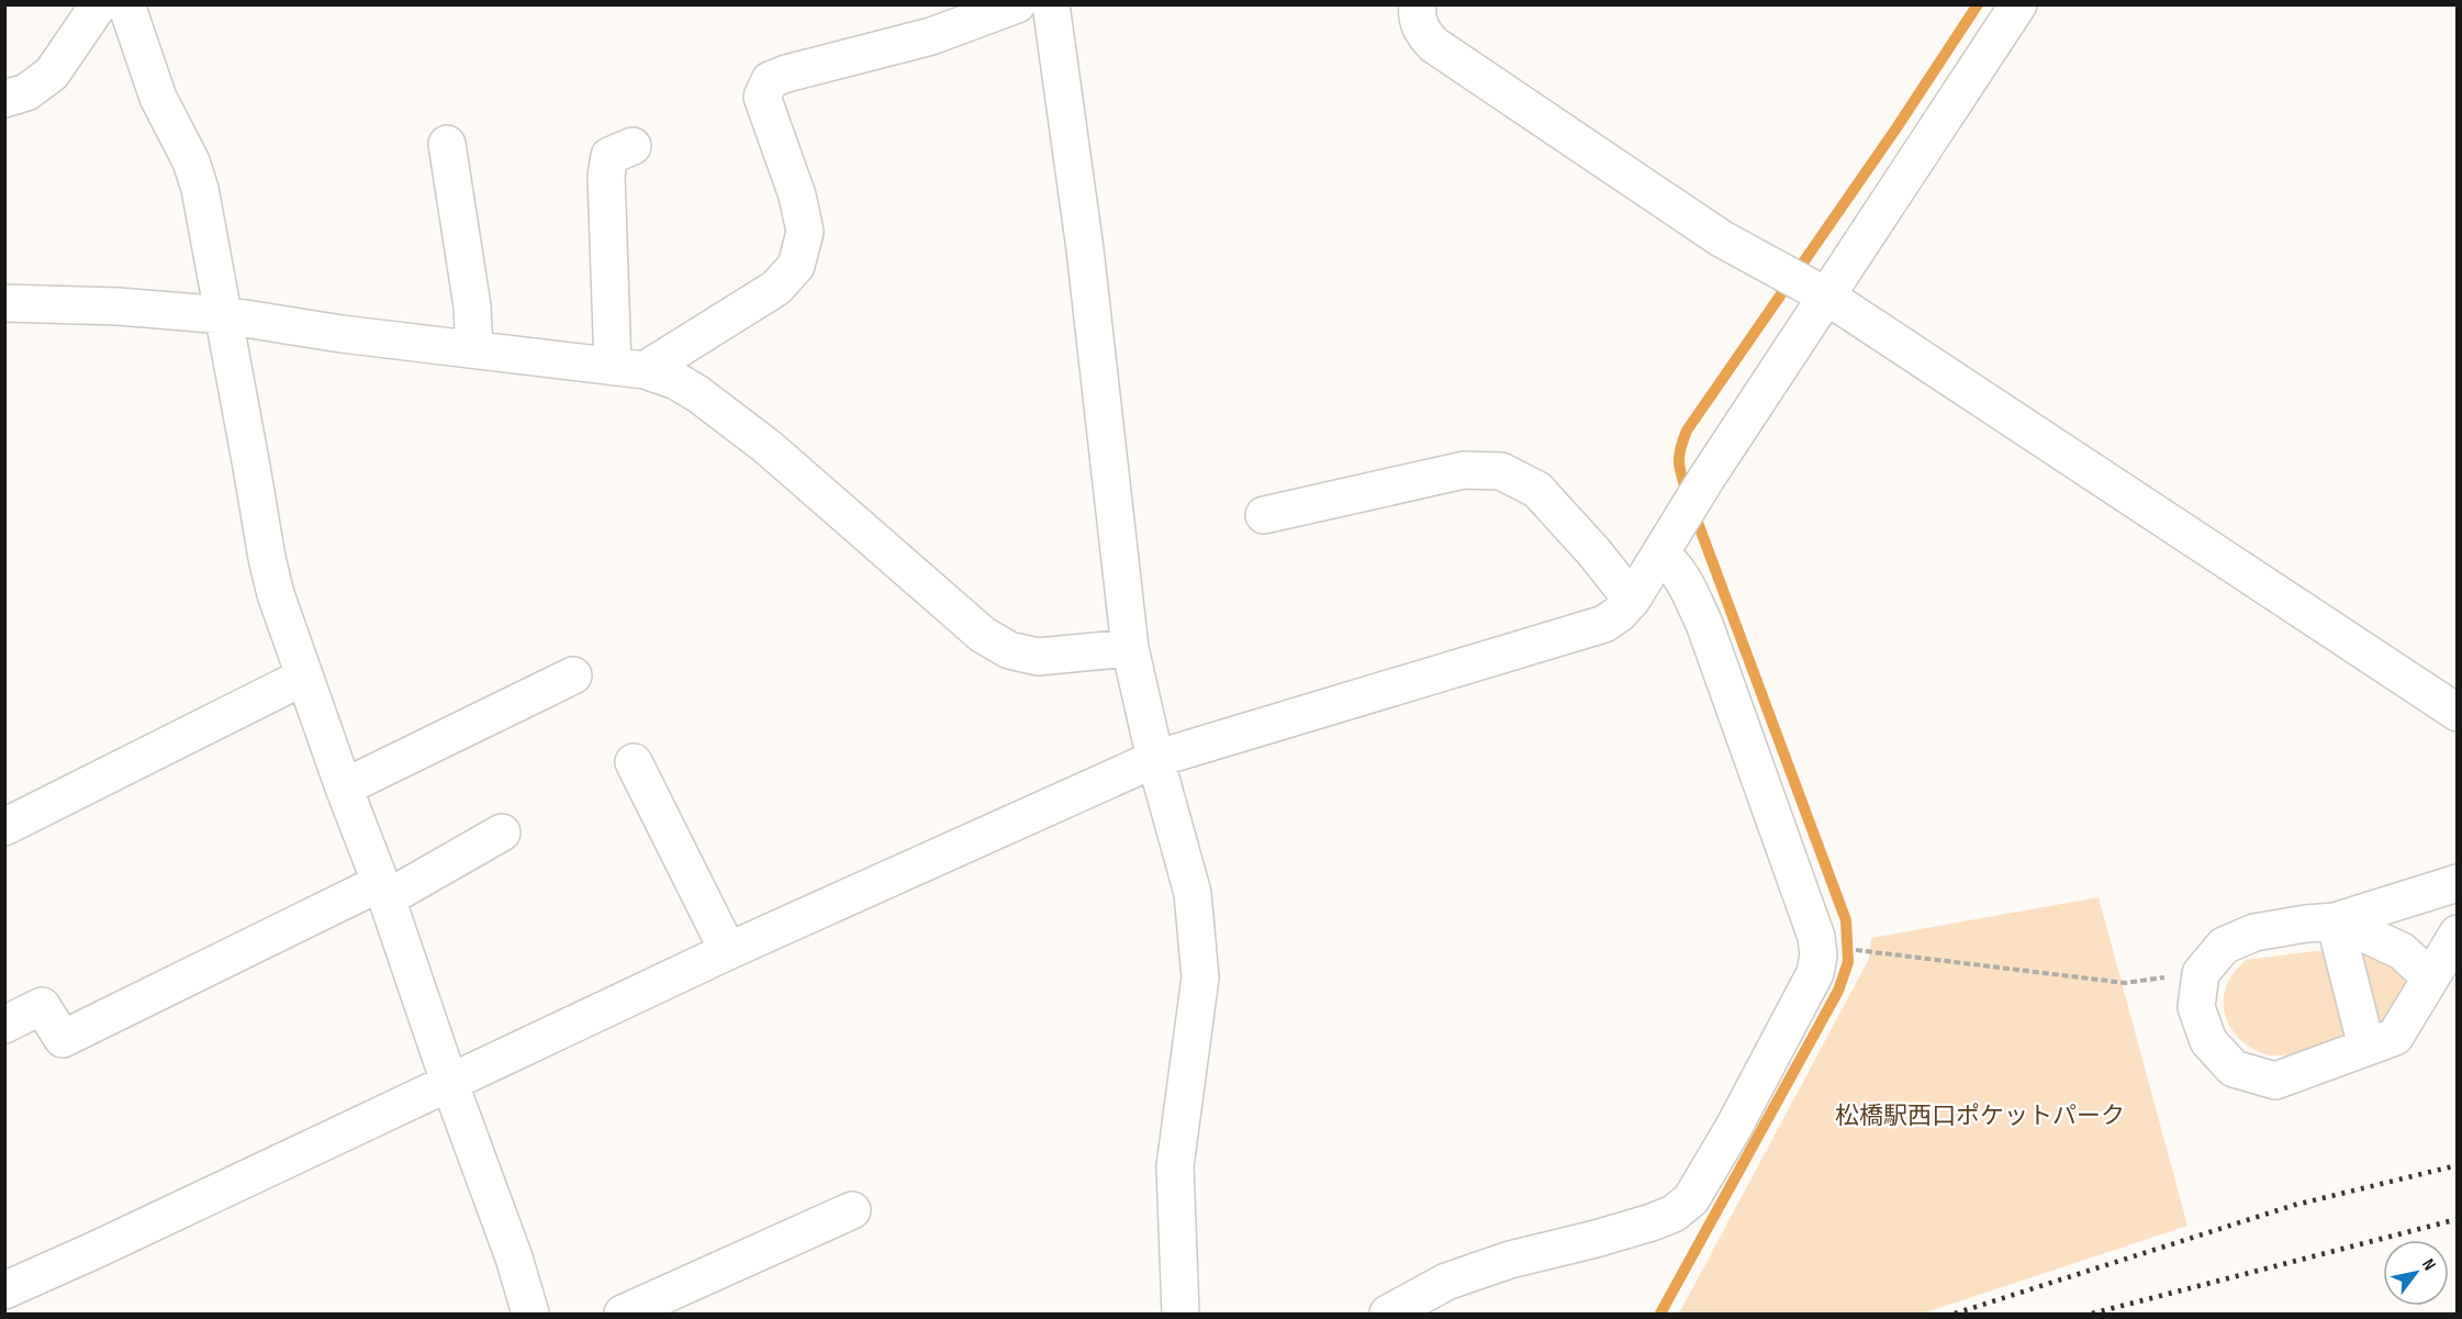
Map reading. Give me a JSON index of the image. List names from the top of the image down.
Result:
{
  "parks": ["松橋駅西口ポケットパーク"],
  "north": "top right"
}
